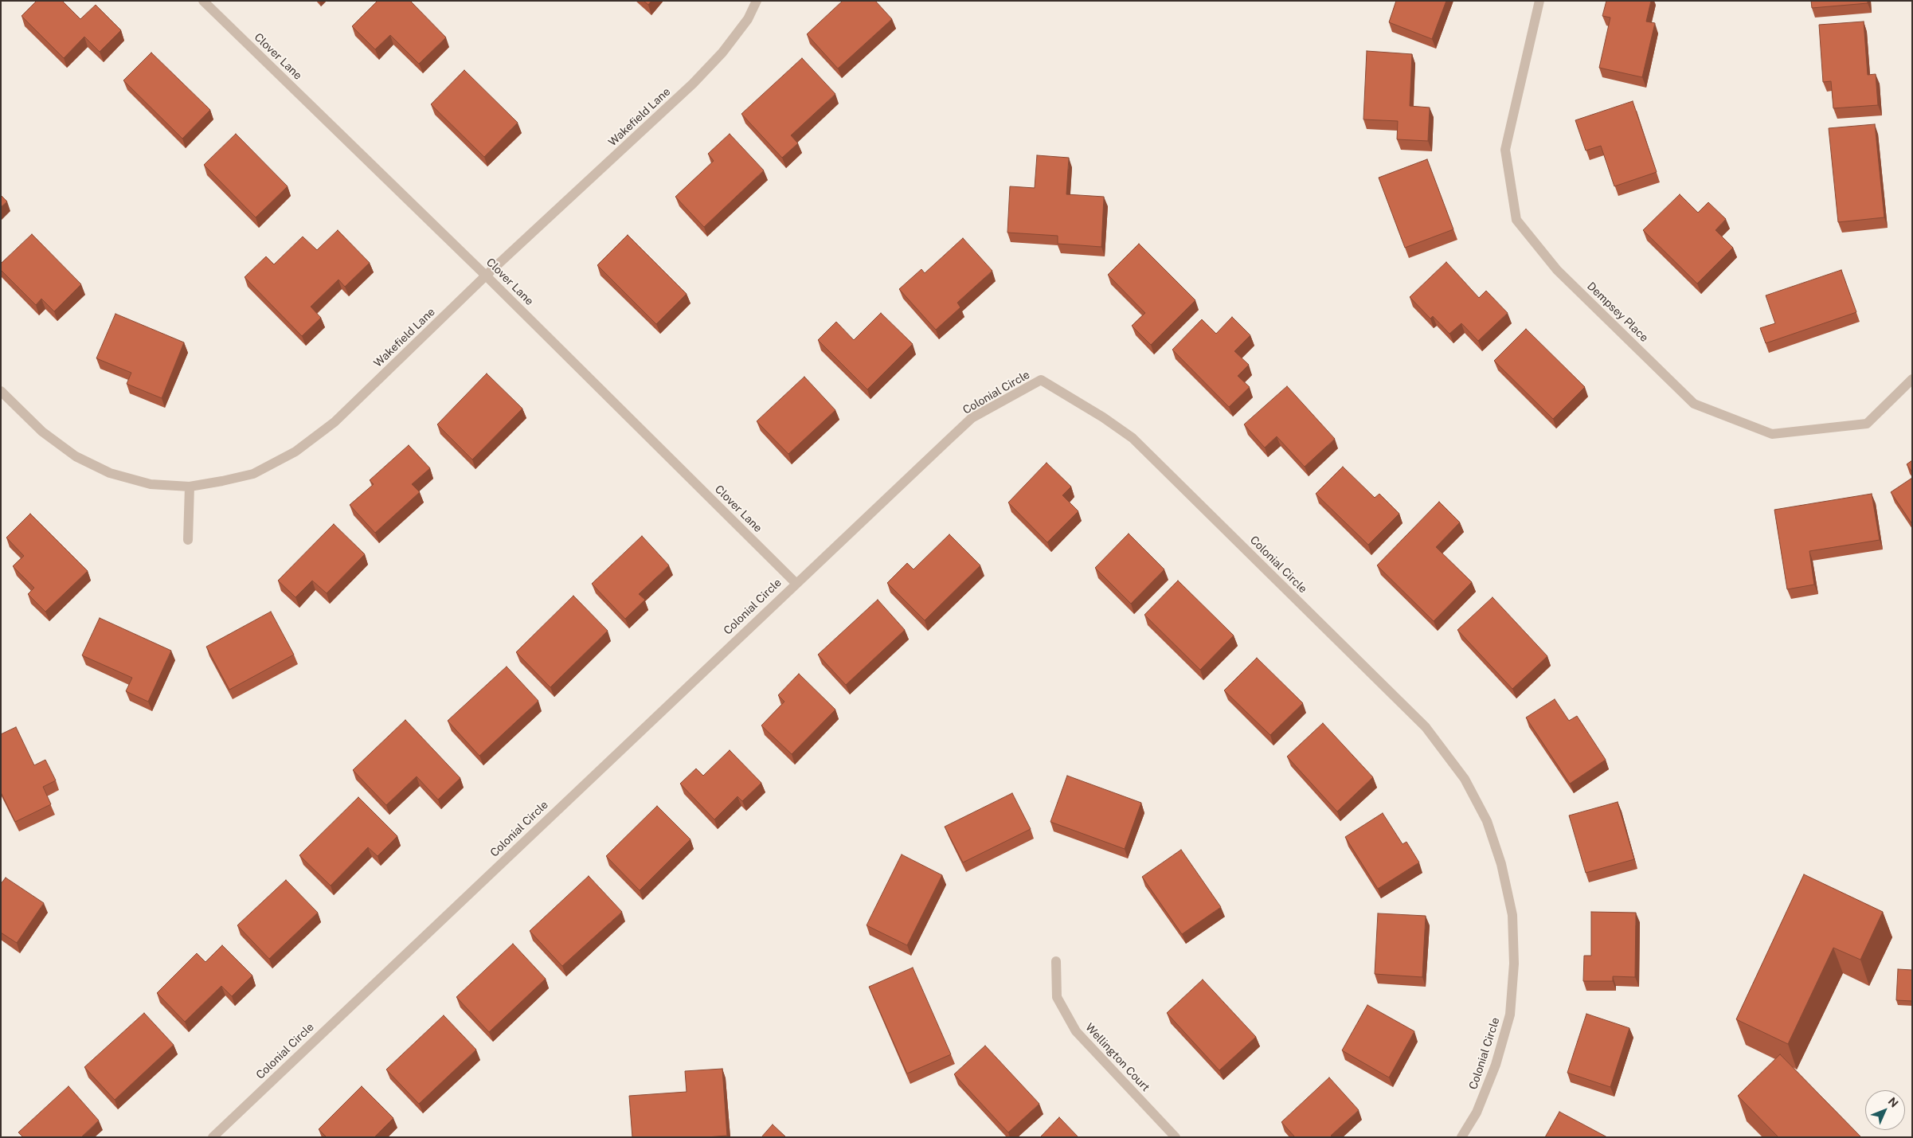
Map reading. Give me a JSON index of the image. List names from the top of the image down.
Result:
{
  "streets": {
    "street": [
      "Clover Lane",
      "Wakefield Lane",
      "Dempsey Place",
      "Colonial Circle",
      "Wellington Court"
    ]
  },
  "crossings": [
    ["Clover Lane", "Wakefield Lane"],
    ["Clover Lane", "Colonial Circle"]
  ],
  "north": "top right"
}
